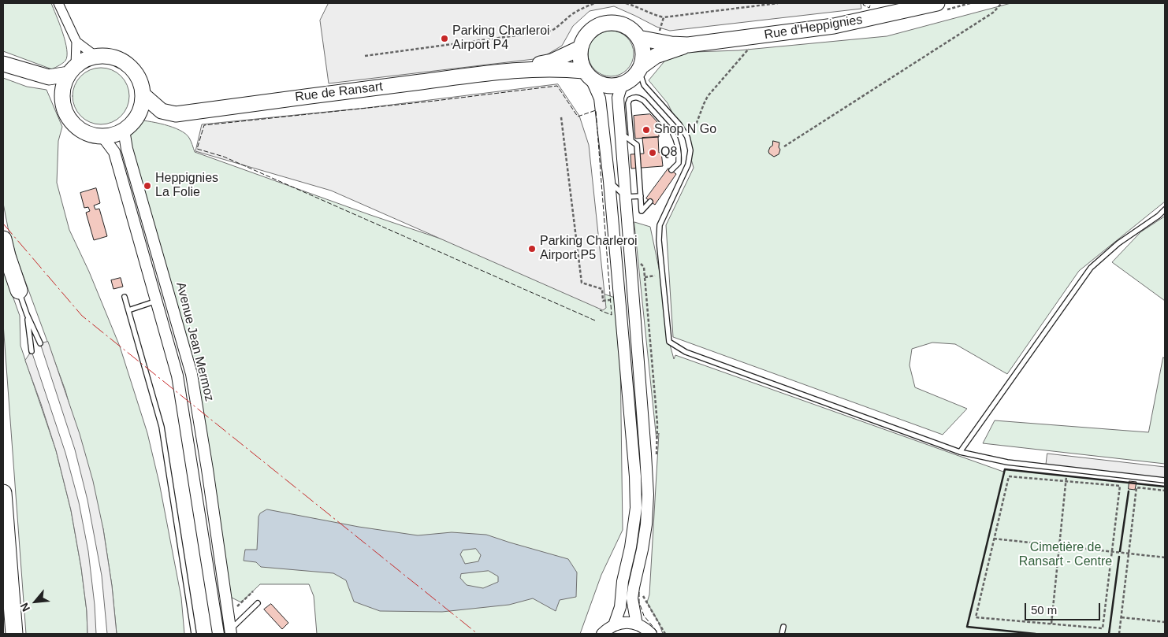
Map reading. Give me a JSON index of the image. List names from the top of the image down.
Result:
{
  "streets": {
    "main road": ["Rue d'Heppignies", "Rue de Ransart"],
    "street": ["Avenue Jean Mermoz"]
  },
  "crossings": [
    ["Rue d'Heppignies", "Rue de Ransart"],
    ["Rue de Ransart", "Avenue Jean Mermoz"]
  ],
  "parks": ["Cimetière de Ransart - Centre"],
  "places": [
    "Parking Charleroi Airport P4",
    "Shop N Go",
    "Q8",
    "Heppignies La Folie",
    "Parking Charleroi Airport P5"
  ],
  "scale_bar": "50 m",
  "north": "bottom left"
}
